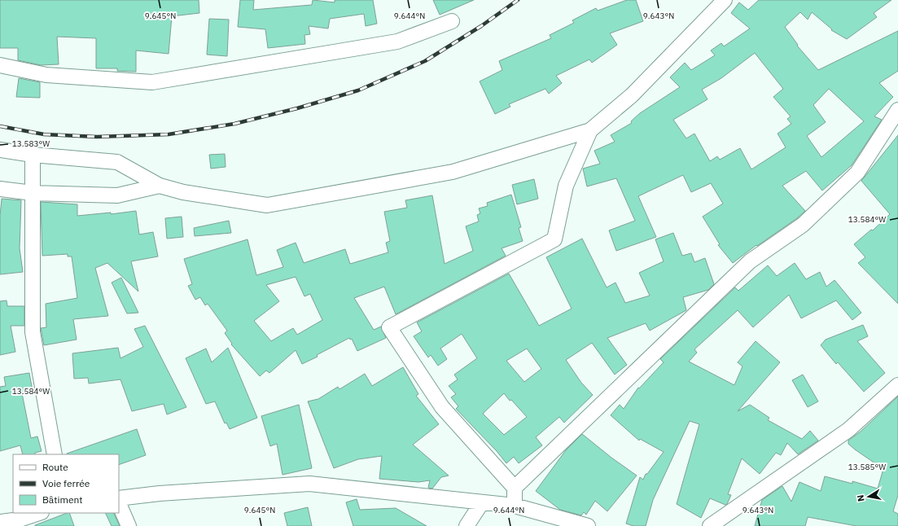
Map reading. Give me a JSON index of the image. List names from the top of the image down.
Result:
{
  "legend": ["Route", "Voie ferrée", "Bâtiment"],
  "north": "left",
  "coordinates": [
    "9.645°N",
    "9.644°N",
    "9.643°N",
    "13.583°W",
    "13.584°W",
    "13.585°W"
  ]
}
